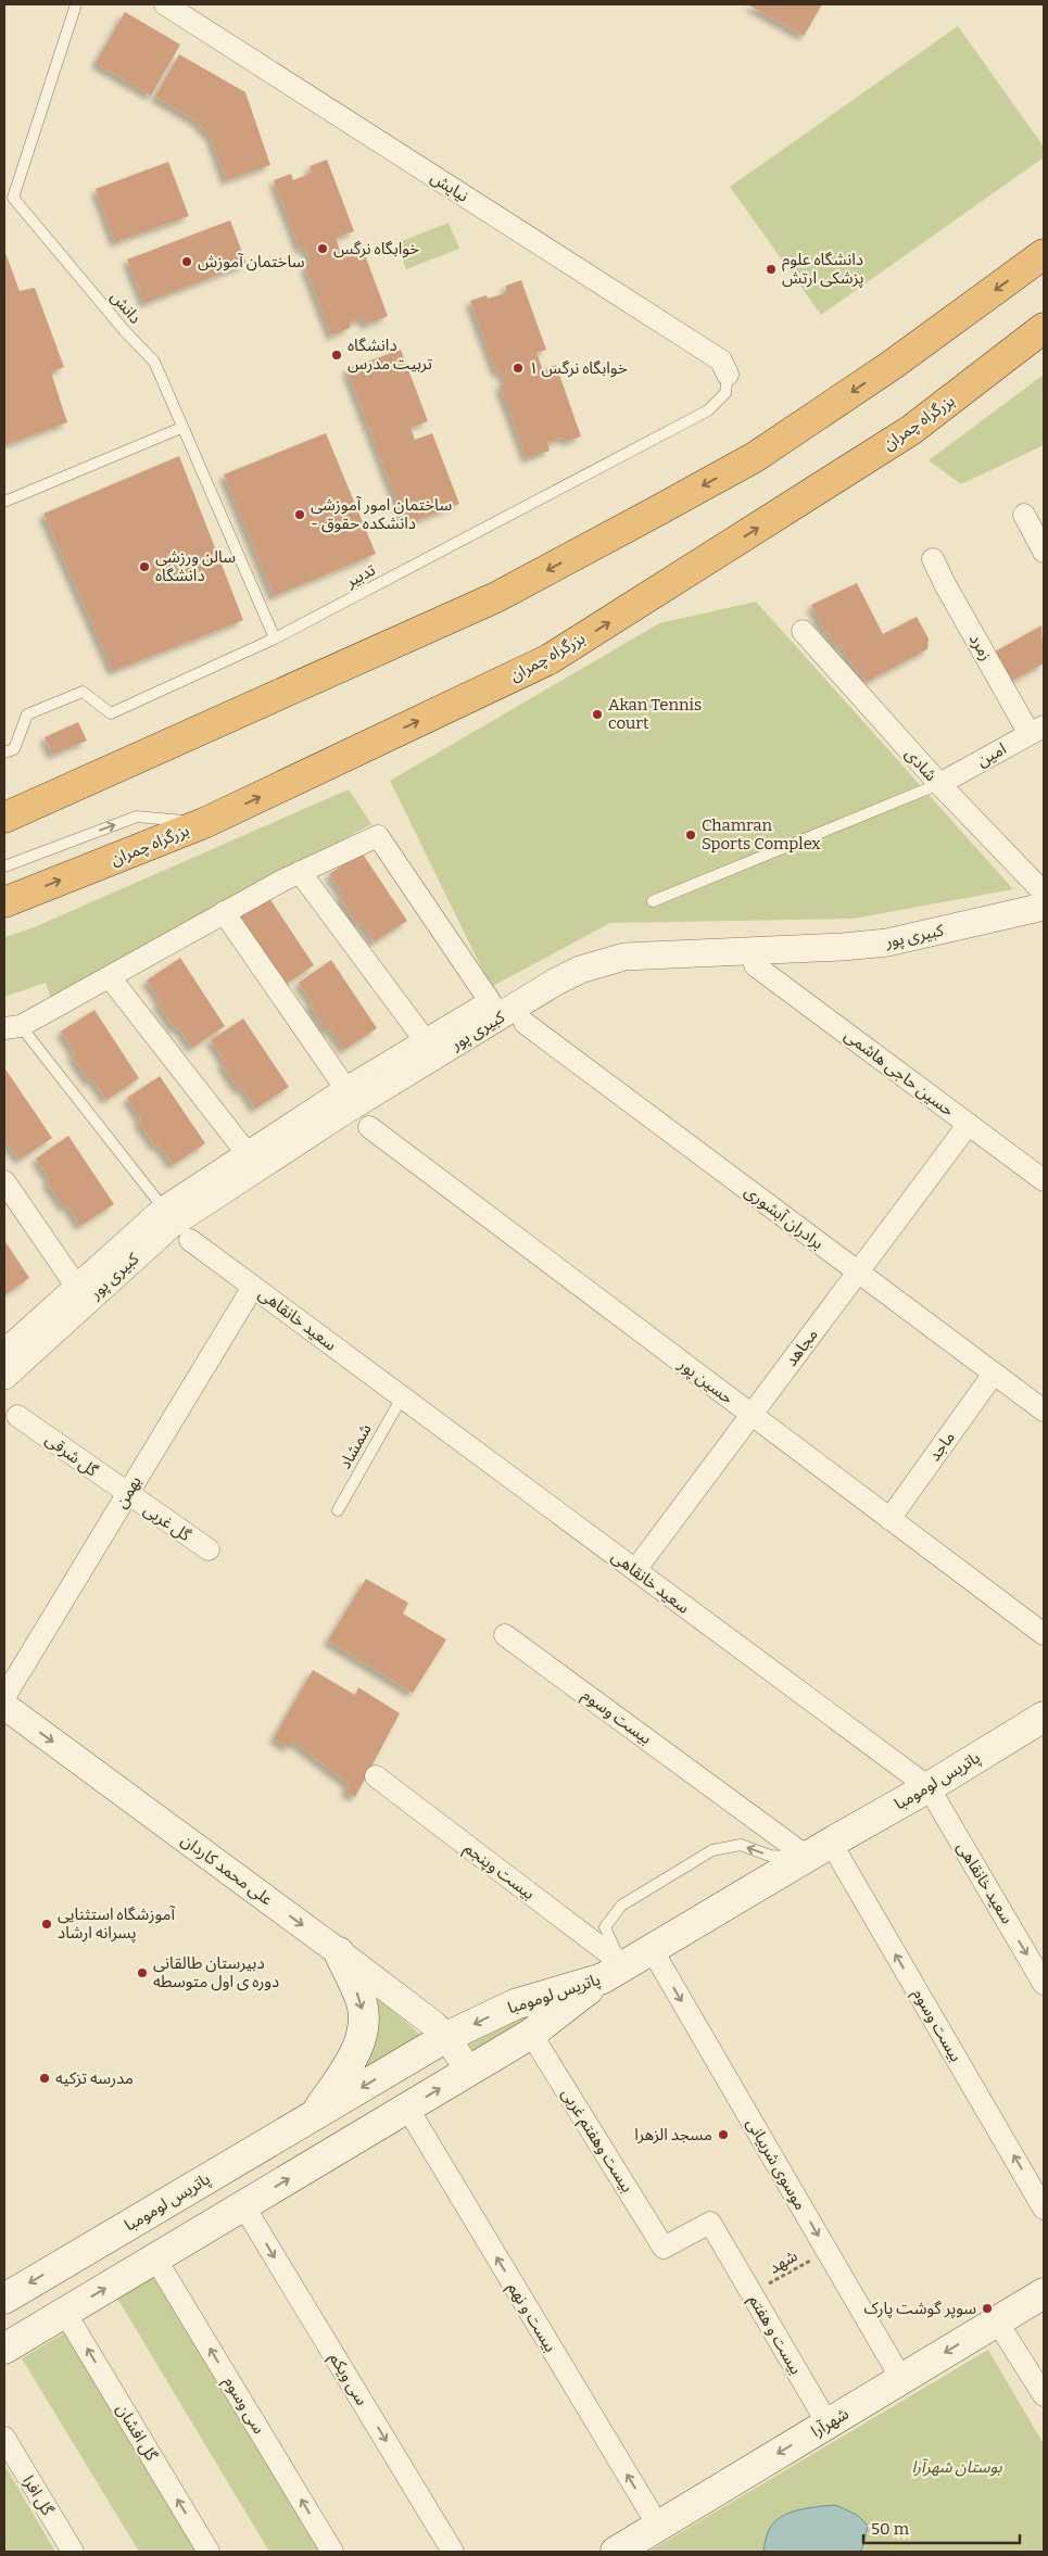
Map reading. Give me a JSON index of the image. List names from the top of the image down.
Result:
{
  "streets": {
    "highway": ["بزرگراه چمران"],
    "main road": ["پاتریس لومومبا", "شهرآرا"],
    "street": [
      "نیایش",
      "زمرد",
      "امین",
      "شادی",
      "کبیری پور",
      "حسین حاجی هاشمی",
      "برادران آبشوری",
      "سعید خانقاهی",
      "مجاهد",
      "حسین پور",
      "ماجد",
      "گل شرقی",
      "بهمن",
      "گل غربی",
      "بیست وسوم",
      "علی محمد کاردان",
      "بیست وپنجم",
      "بیست وهفتم غربی",
      "موسوی شربیانی",
      "بیست و نهم",
      "بیست و هفتم",
      "سی ویکم",
      "سی وسوم",
      "گل افشان",
      "گل افرا"
    ],
    "lane": ["دانش", "تدبیر", "شمشاد"],
    "path": ["شهد"]
  },
  "crossings": [
    ["نیایش", "تدبیر"],
    ["دانش", "تدبیر"],
    ["زمرد", "امین"],
    ["امین", "شادی"],
    ["حسین حاجی هاشمی", "مجاهد"],
    ["برادران آبشوری", "مجاهد"],
    ["برادران آبشوری", "ماجد"],
    ["سعید خانقاهی", "مجاهد"],
    ["سعید خانقاهی", "شمشاد"],
    ["سعید خانقاهی", "بهمن"],
    ["سعید خانقاهی", "پاتریس لومومبا"],
    ["مجاهد", "حسین پور"],
    ["حسین پور", "ماجد"],
    ["گل شرقی", "بهمن"],
    ["گل شرقی", "گل غربی"],
    ["بهمن", "گل غربی"],
    ["بیست وسوم", "پاتریس لومومبا"],
    ["پاتریس لومومبا", "علی محمد کاردان"],
    ["پاتریس لومومبا", "بیست وپنجم"],
    ["پاتریس لومومبا", "موسوی شربیانی"],
    ["بیست وهفتم غربی", "بیست و هفتم"],
    ["موسوی شربیانی", "شهد"],
    ["موسوی شربیانی", "شهرآرا"],
    ["شهد", "بیست و هفتم"],
    ["بیست و نهم", "شهرآرا"],
    ["بیست و هفتم", "شهرآرا"]
  ],
  "one_way": [
    "بیست وسوم",
    "علی محمد کاردان",
    "موسوی شربیانی",
    "بیست و نهم",
    "سی ویکم",
    "سی وسوم",
    "شهرآرا",
    "گل افشان"
  ],
  "parks": ["بوستان شهرآرا"],
  "places": [
    "خوابگاه نرگس",
    "ساختمان آموزش",
    "دانشگاه علوم پزشکی ارتش",
    "دانشگاه تربیت مدرس",
    "خوابگاه نرگس ۱",
    "ساختمان امور آموزشی - دانشکده حقوق",
    "سالن ورزشی دانشگاه",
    "Akan Tennis court",
    "Chamran Sports Complex",
    "آموزشگاه استثنایی پسرانه ارشاد",
    "دبیرستان طالقانی دوره ی اول متوسطه",
    "مدرسه تزکیه",
    "مسجد الزهرا",
    "سوپر گوشت پارک"
  ],
  "scale_bar": "50 m"
}
